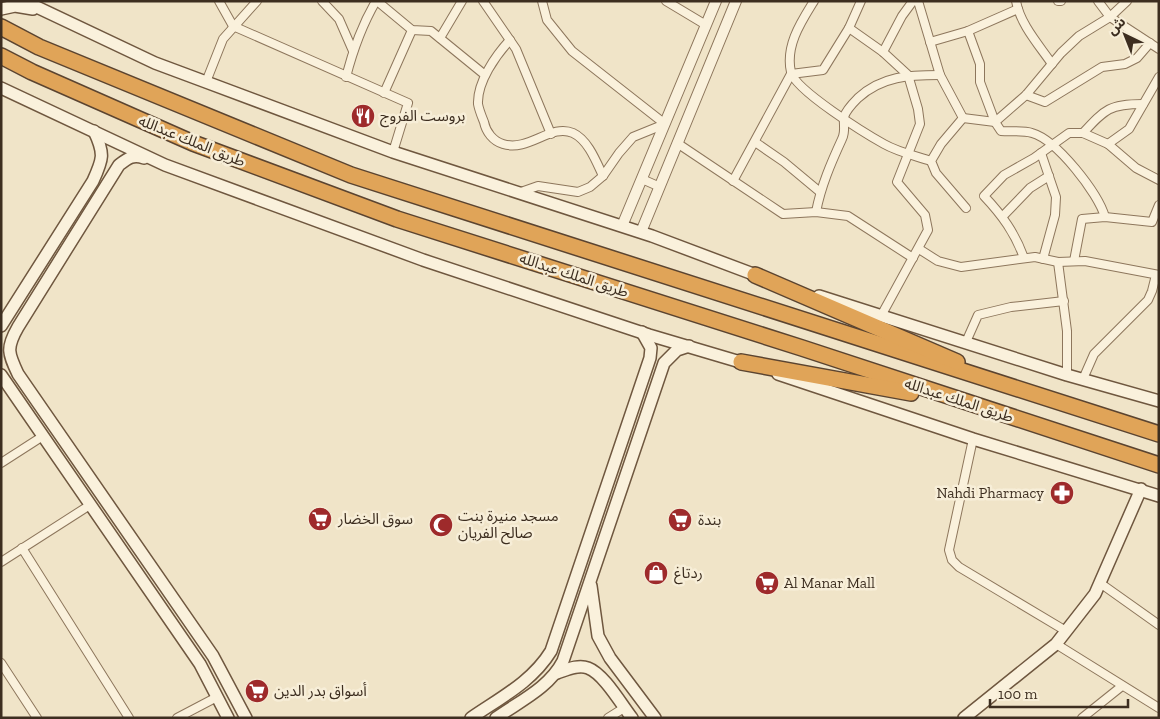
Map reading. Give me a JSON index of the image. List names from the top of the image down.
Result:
{
  "streets": {
    "highway": ["طريق الملك عبدالله"]
  },
  "places": {
    "restaurant": ["بروست الفروج"],
    "pharmacy": ["Nahdi Pharmacy"],
    "supermarket": [
      "سوق الخضار",
      "بندة",
      "Al Manar Mall",
      "أسواق بدر الدين"
    ],
    "mosque": ["مسجد منيرة بنت صالح الفريان"],
    "shop": ["ردتاغ"]
  },
  "scale_bar": "100 m",
  "north": "top left"
}
